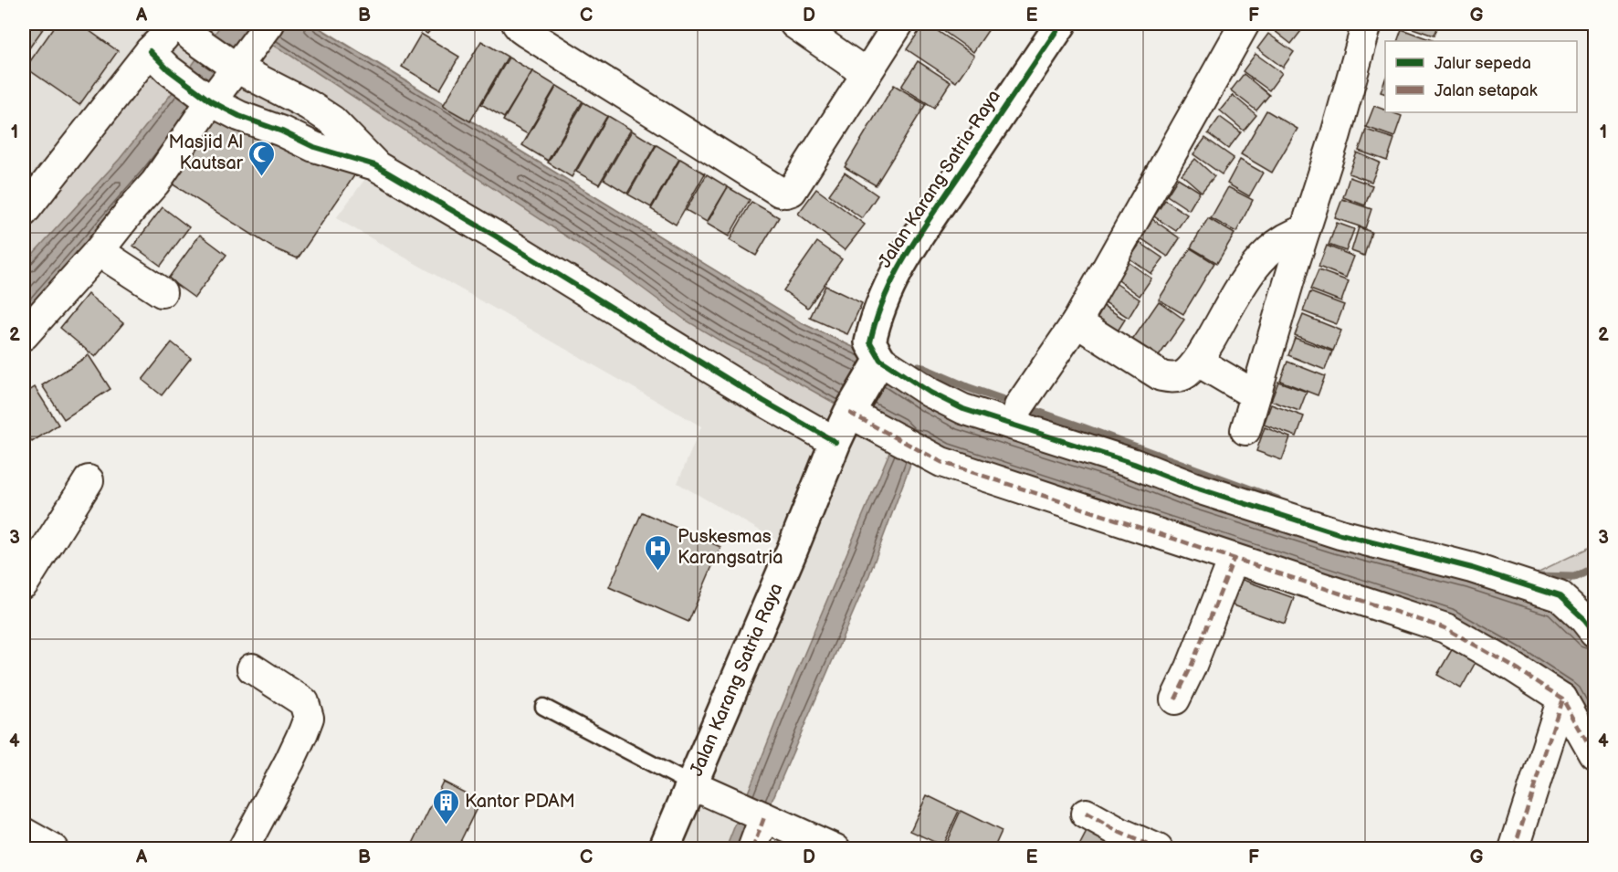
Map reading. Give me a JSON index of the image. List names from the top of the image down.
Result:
{
  "streets": {
    "street": ["Jalan Karang Satria Raya"]
  },
  "places": {
    "mosque": ["Masjid Al Kautsar"],
    "hospital": ["Puskesmas Karangsatria"],
    "building": ["Kantor PDAM"]
  },
  "legend": ["Jalur sepeda", "Jalan setapak"],
  "grid": {
    "columns": [
      "A",
      "B",
      "C",
      "D",
      "E",
      "F",
      "G"
    ],
    "rows": [
      "1",
      "2",
      "3",
      "4"
    ]
  }
}
